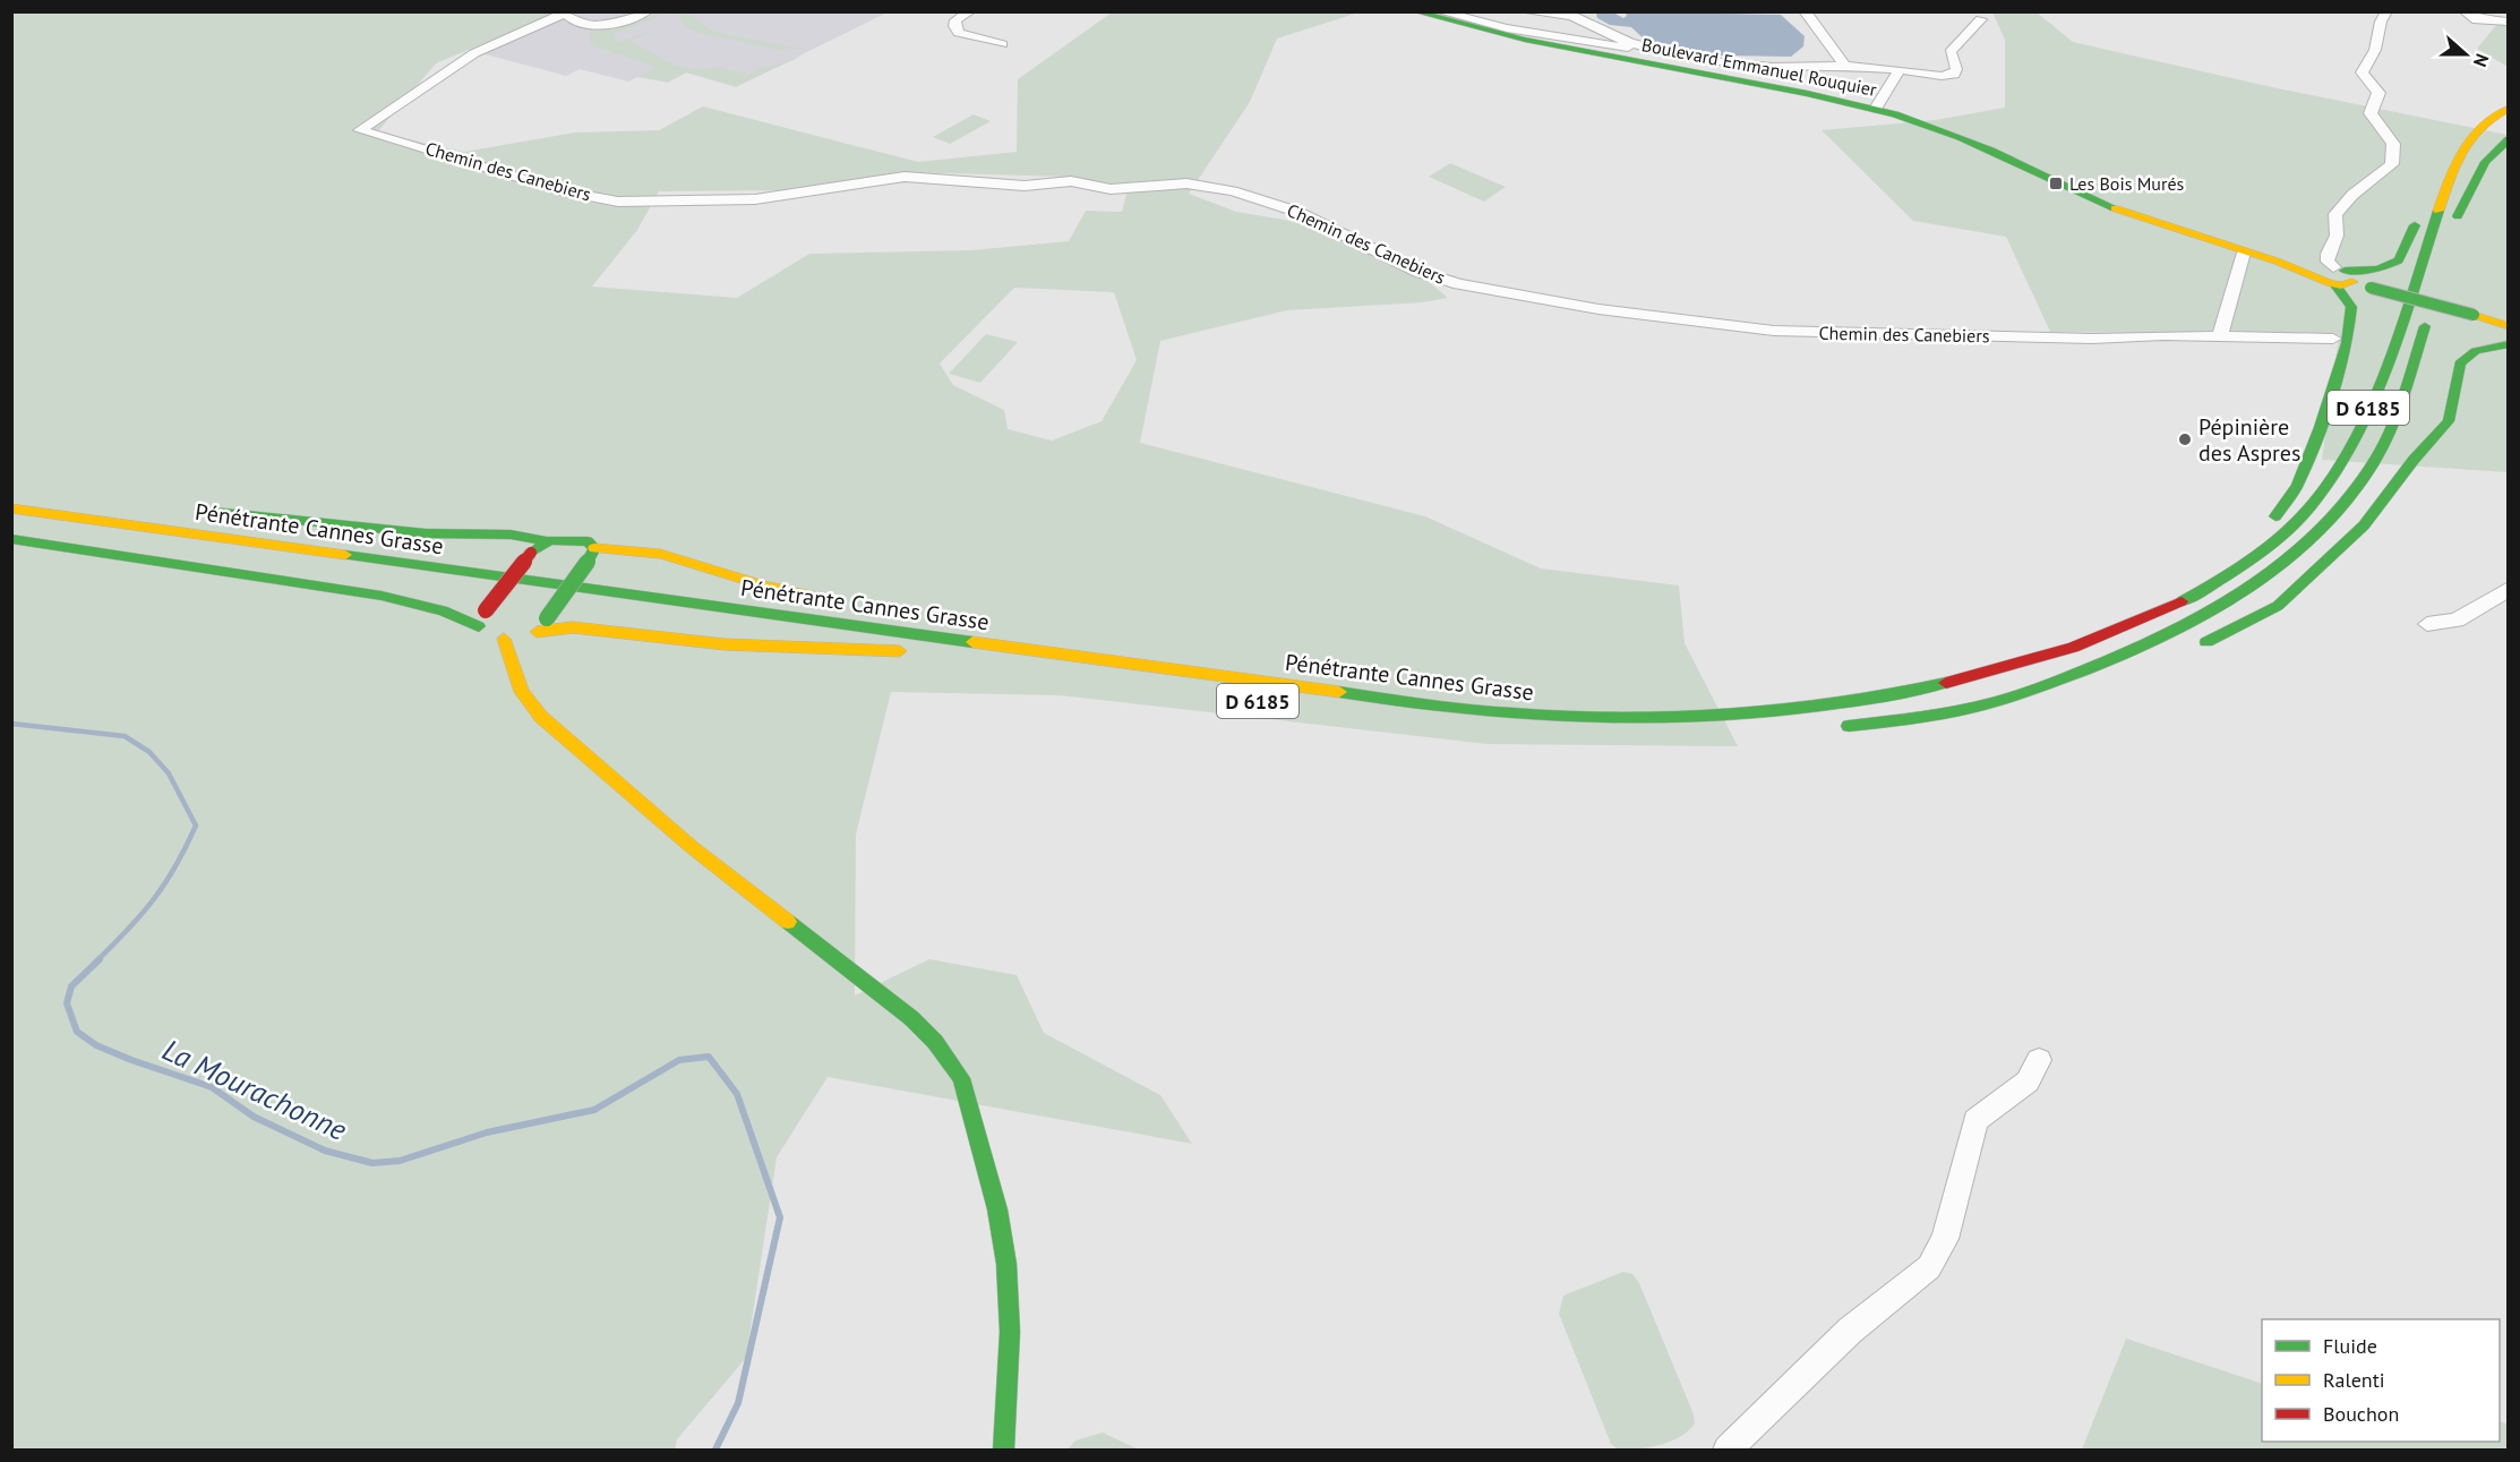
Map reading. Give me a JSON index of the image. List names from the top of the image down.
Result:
{
  "streets": {
    "main road": ["Boulevard Emmanuel Rouquier", "D 6185", "Pénétrante Cannes Grasse"],
    "street": ["Chemin des Canebiers"]
  },
  "water": ["La Mourachonne"],
  "places": {
    "transit": ["Les Bois Murés"],
    "other": ["Pépinière des Aspres"]
  },
  "legend": ["Fluide", "Ralenti", "Bouchon"],
  "north": "right"
}
